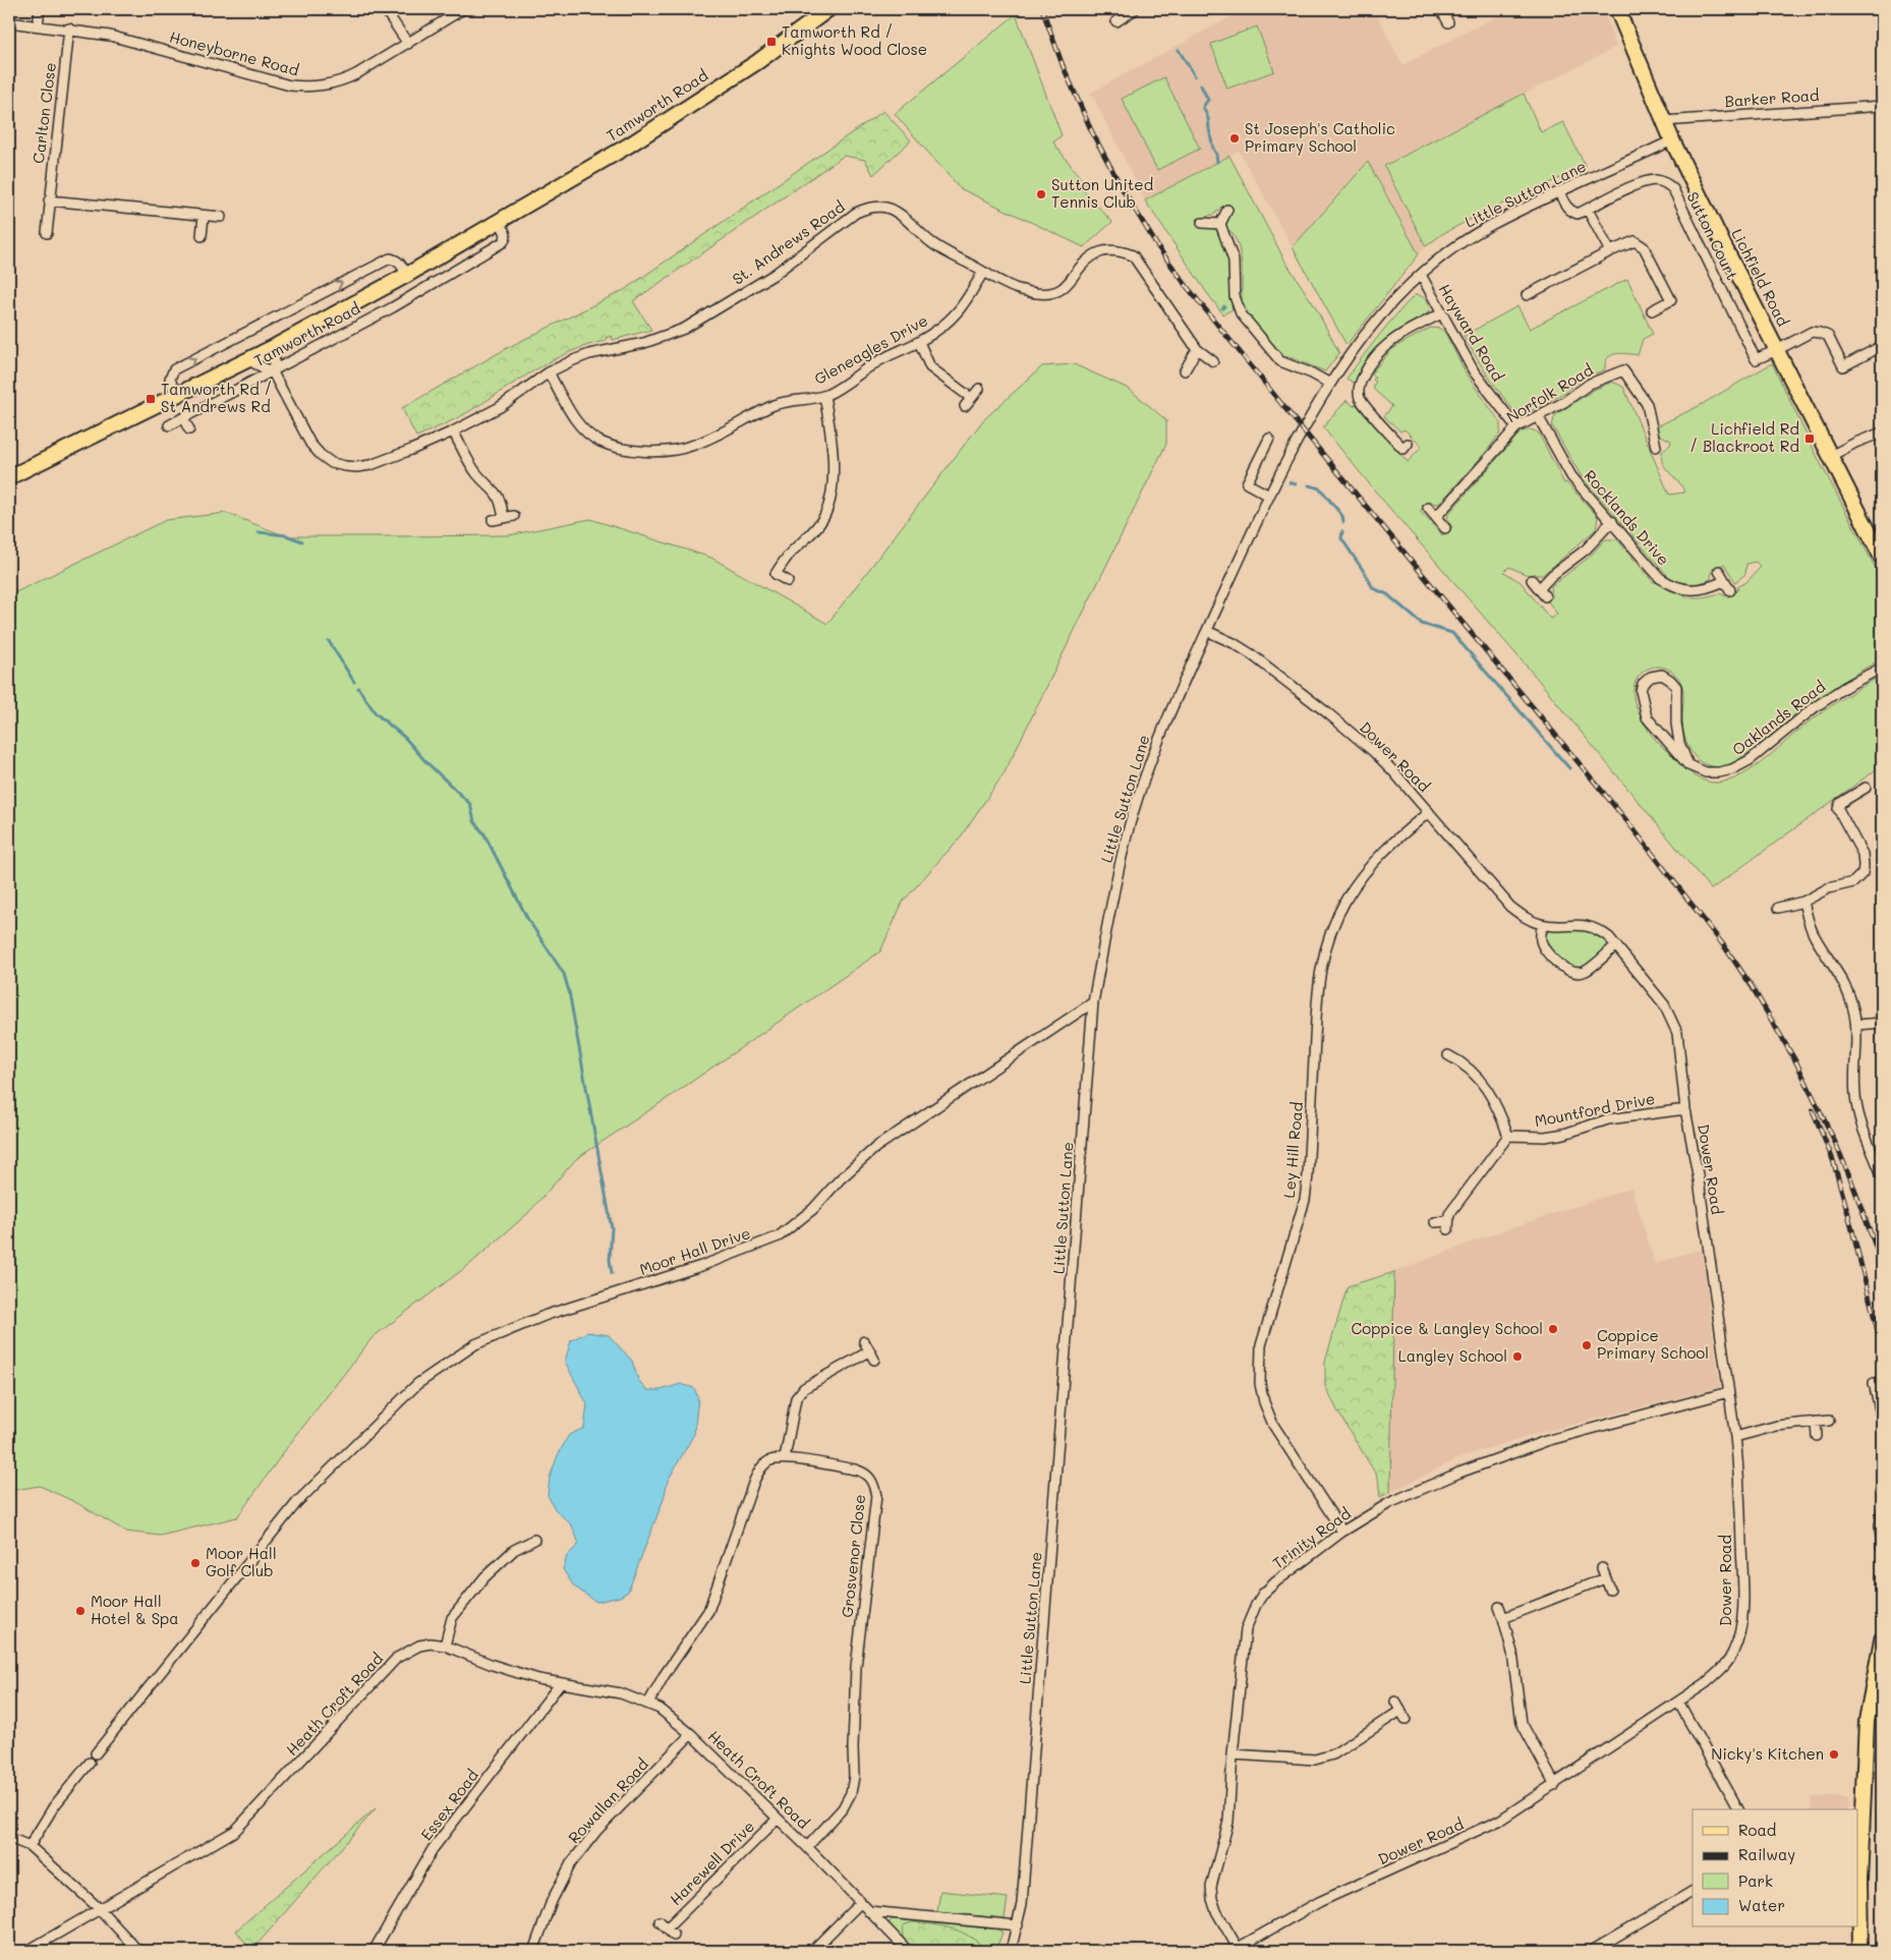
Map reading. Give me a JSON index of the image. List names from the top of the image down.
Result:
{
  "streets": {
    "main road": ["Tamworth Road", "Lichfield Road"],
    "street": [
      "Honeyborne Road",
      "Barker Road",
      "Carlton Close",
      "Little Sutton Lane",
      "Sutton Court",
      "St. Andrews Road",
      "Hayward Road",
      "Gleneagles Drive",
      "Norfolk Road",
      "Rocklands Drive",
      "Oaklands Road",
      "Dower Road",
      "Mountford Drive",
      "Ley Hill Road",
      "Moor Hall Drive",
      "Trinity Road",
      "Grosvenor Close",
      "Heath Croft Road",
      "Rowallan Road",
      "Essex Road",
      "Harewell Drive"
    ]
  },
  "crossings": [
    ["Honeyborne Road", "Carlton Close"],
    ["Barker Road", "Lichfield Road"],
    ["Tamworth Road", "St. Andrews Road"],
    ["Little Sutton Lane", "Lichfield Road"],
    ["Little Sutton Lane", "Hayward Road"],
    ["Little Sutton Lane", "Dower Road"],
    ["Little Sutton Lane", "Moor Hall Drive"],
    ["Sutton Court", "Lichfield Road"],
    ["St. Andrews Road", "Gleneagles Drive"],
    ["Hayward Road", "Norfolk Road"],
    ["Norfolk Road", "Rocklands Drive"],
    ["Dower Road", "Mountford Drive"],
    ["Dower Road", "Ley Hill Road"],
    ["Dower Road", "Trinity Road"],
    ["Ley Hill Road", "Trinity Road"],
    ["Grosvenor Close", "Heath Croft Road"],
    ["Heath Croft Road", "Rowallan Road"],
    ["Heath Croft Road", "Essex Road"],
    ["Heath Croft Road", "Harewell Drive"]
  ],
  "places": {
    "transit": ["Tamworth Rd / Knights Wood Close", "Tamworth Rd / St Andrews Rd", "Lichfield Rd / Blackroot Rd"],
    "other": [
      "St Joseph's Catholic Primary School",
      "Sutton United Tennis Club",
      "Coppice & Langley School",
      "Coppice Primary School",
      "Langley School",
      "Moor Hall Golf Club",
      "Moor Hall Hotel & Spa",
      "Nicky's Kitchen"
    ]
  },
  "legend": [
    "Road",
    "Railway",
    "Park",
    "Water"
  ]
}
